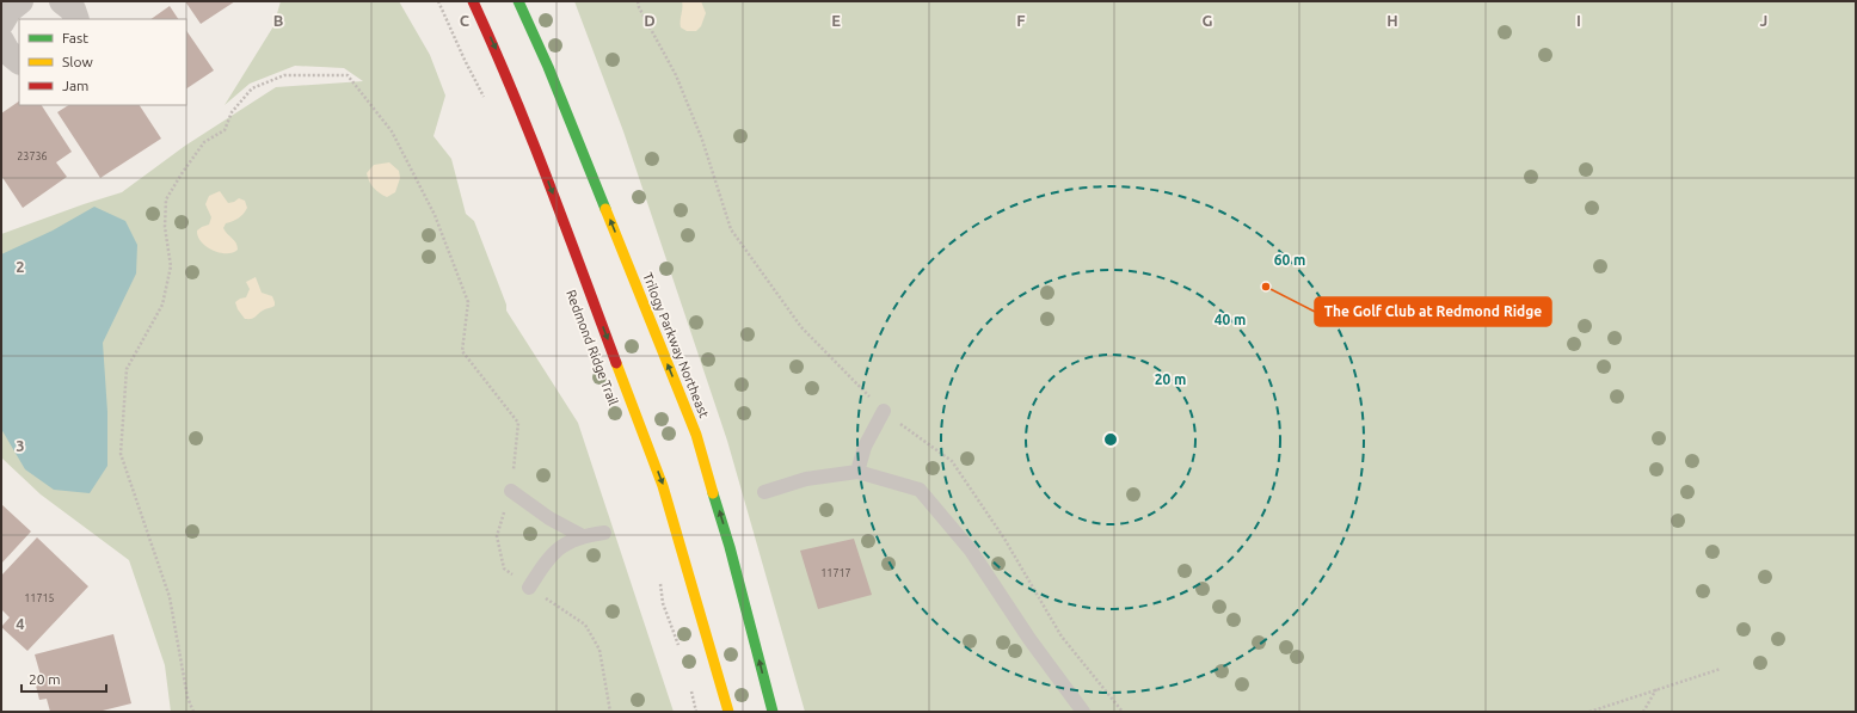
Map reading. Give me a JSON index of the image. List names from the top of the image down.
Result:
{
  "streets": {
    "street": ["Trilogy Parkway Northeast"]
  },
  "places": ["The Golf Club at Redmond Ridge"],
  "house_numbers": ["23736", "11717", "11715"],
  "legend": ["Fast", "Slow", "Jam"],
  "scale_bar": "20 m",
  "grid": {
    "columns": [
      "B",
      "C",
      "D",
      "E",
      "F",
      "G",
      "H",
      "I",
      "J"
    ],
    "rows": ["2", "3", "4"]
  },
  "rings": ["60 m", "40 m", "20 m"]
}
